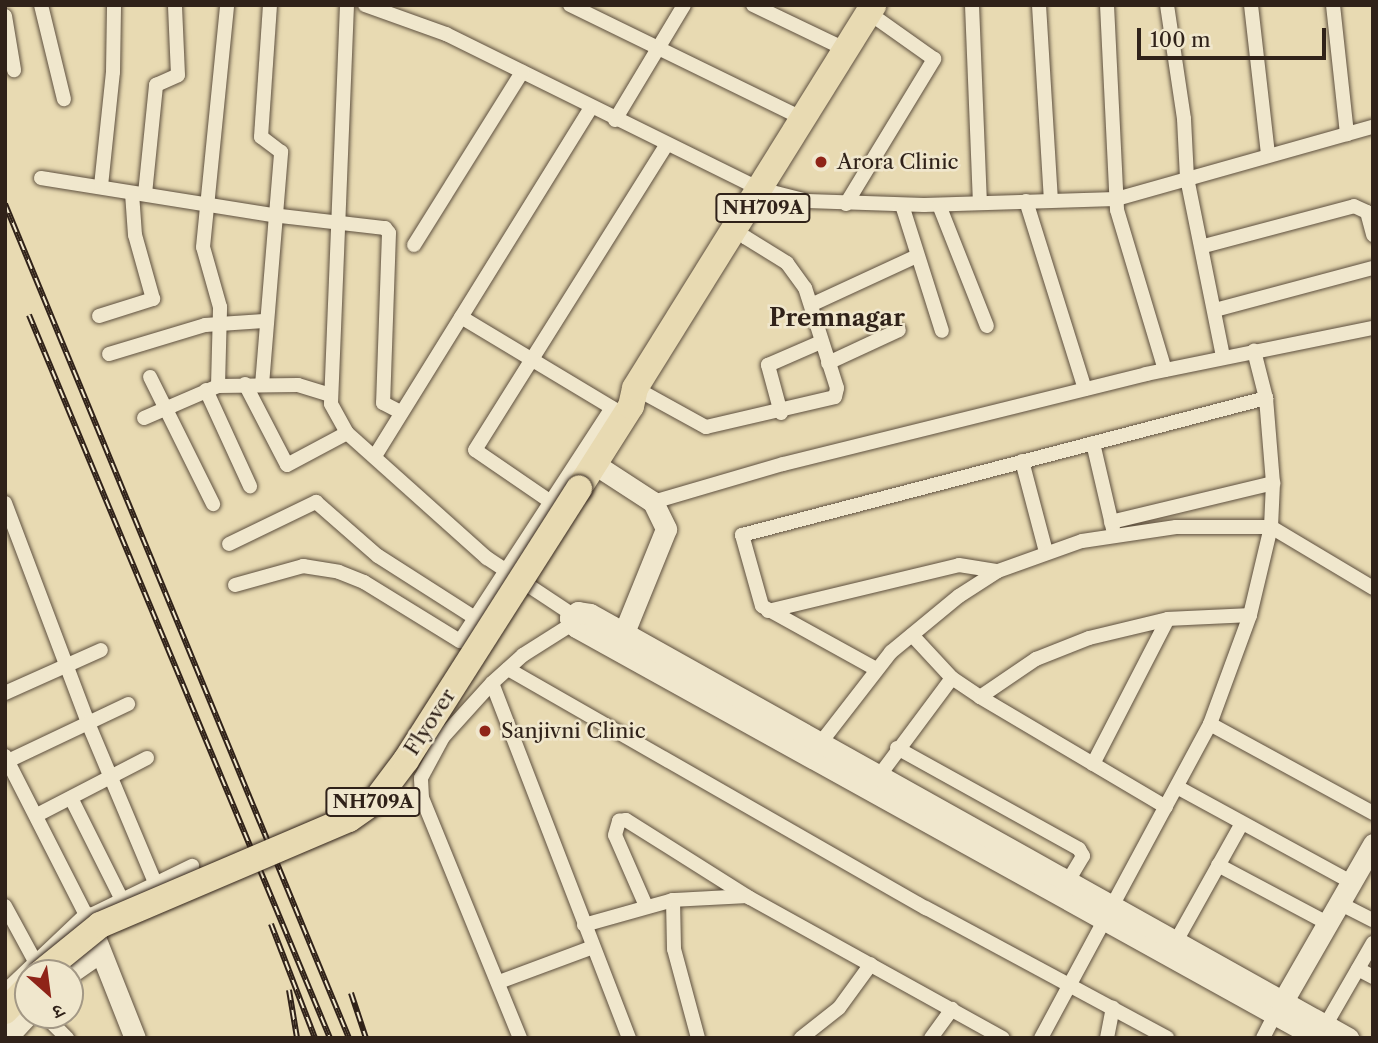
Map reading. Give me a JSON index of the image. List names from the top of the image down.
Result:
{
  "streets": {
    "highway": ["NH709A", "Flyover"]
  },
  "crossings": [
    ["NH709A", "Flyover"]
  ],
  "districts": ["Premnagar"],
  "places": ["Arora Clinic", "Sanjivni Clinic"],
  "scale_bar": "100 m",
  "north": "bottom right"
}
